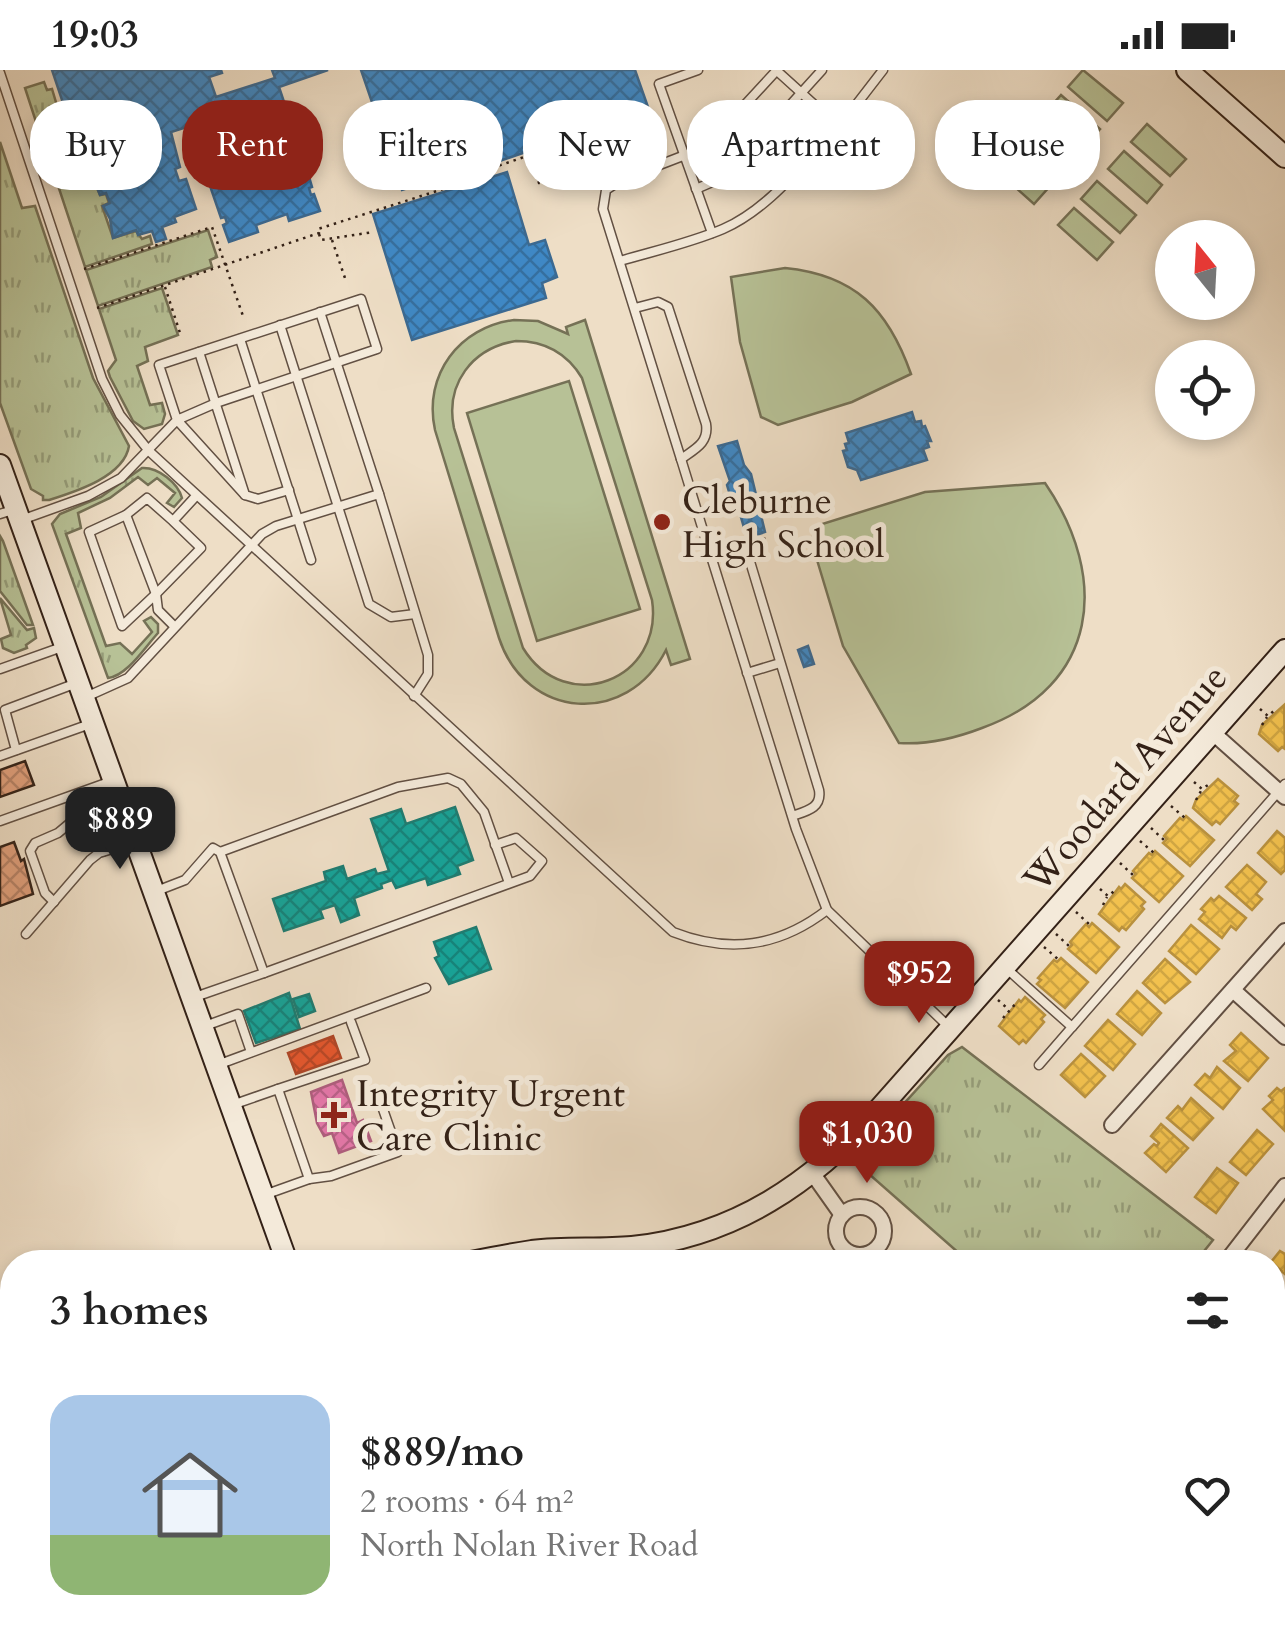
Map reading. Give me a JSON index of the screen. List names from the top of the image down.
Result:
{
  "streets": {
    "street": ["Woodard Avenue"]
  },
  "places": {
    "other": ["Cleburne High School"],
    "health": ["Integrity Urgent Care Clinic"]
  },
  "north": "top",
  "page": {
    "status": "19:03",
    "chip": [
      "Buy",
      "Rent",
      "Filters",
      "New",
      "Apartment",
      "House"
    ],
    "price": ["$889", "$952", "$1,030"],
    "heading": "3 homes",
    "list": [
      {
        "name": "$889/mo",
        "note": "2 rooms · 64 m² · North Nolan River Road"
      }
    ]
  }
}
